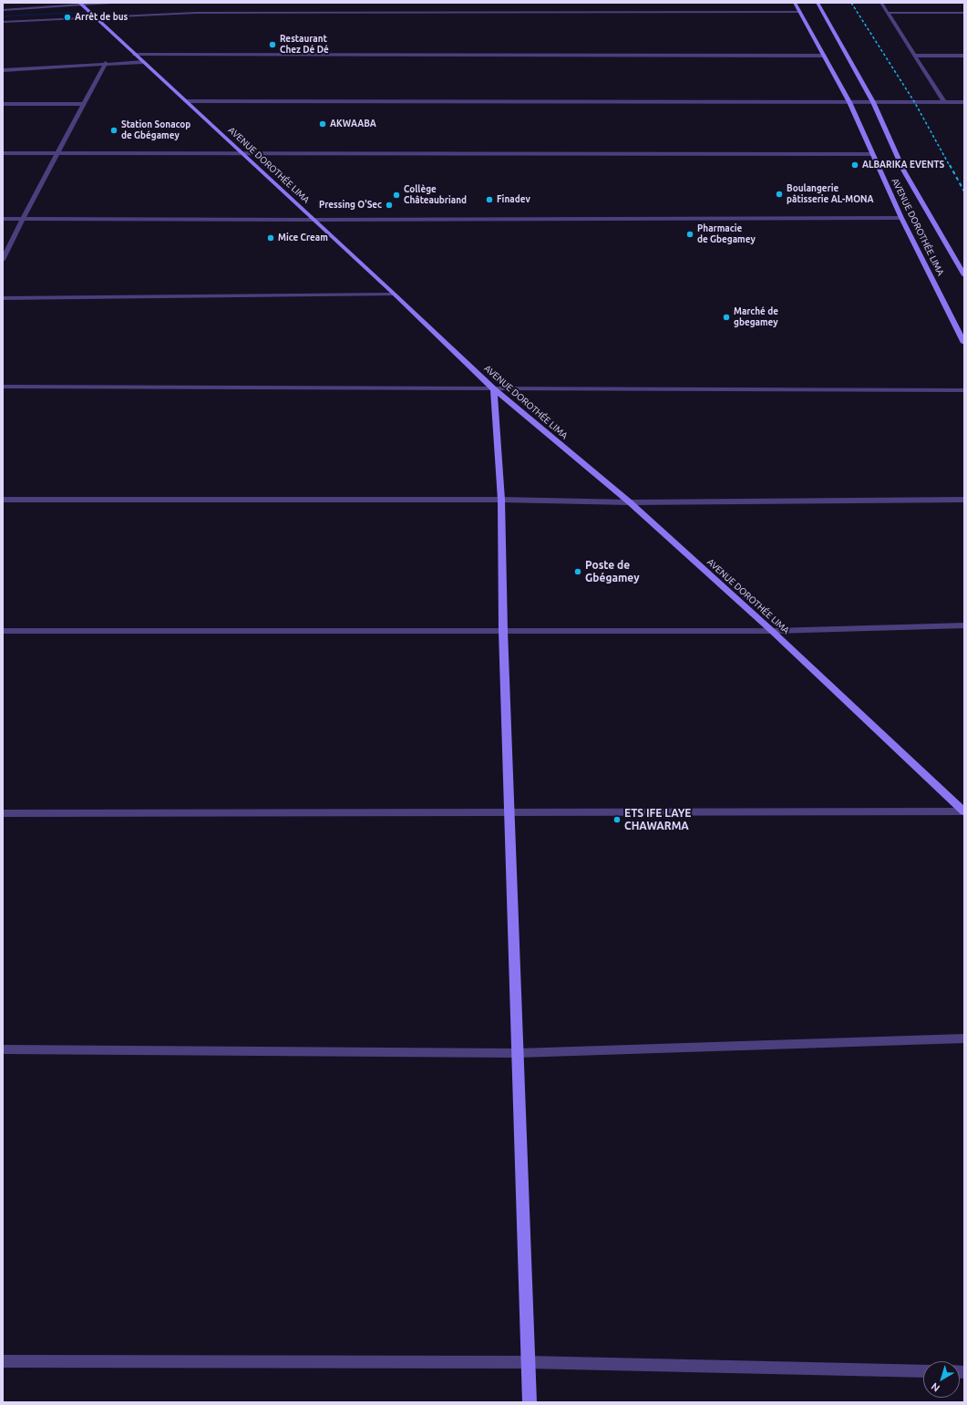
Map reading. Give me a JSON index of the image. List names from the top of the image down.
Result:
{
  "streets": {
    "main road": ["AVENUE DOROTHÉE LIMA"]
  },
  "places": [
    "Arrêt de bus",
    "Restaurant Chez Dé Dé",
    "AKWAABA",
    "Station Sonacop de Gbégamey",
    "ALBARIKA EVENTS",
    "Boulangerie pâtisserie AL-MONA",
    "Collège Châteaubriand",
    "Finadev",
    "Pressing O'Sec",
    "Pharmacie de Gbegamey",
    "Mice Cream",
    "Marché de gbegamey",
    "Poste de Gbégamey",
    "ETS IFE LAYE CHAWARMA"
  ],
  "north": "bottom left"
}
